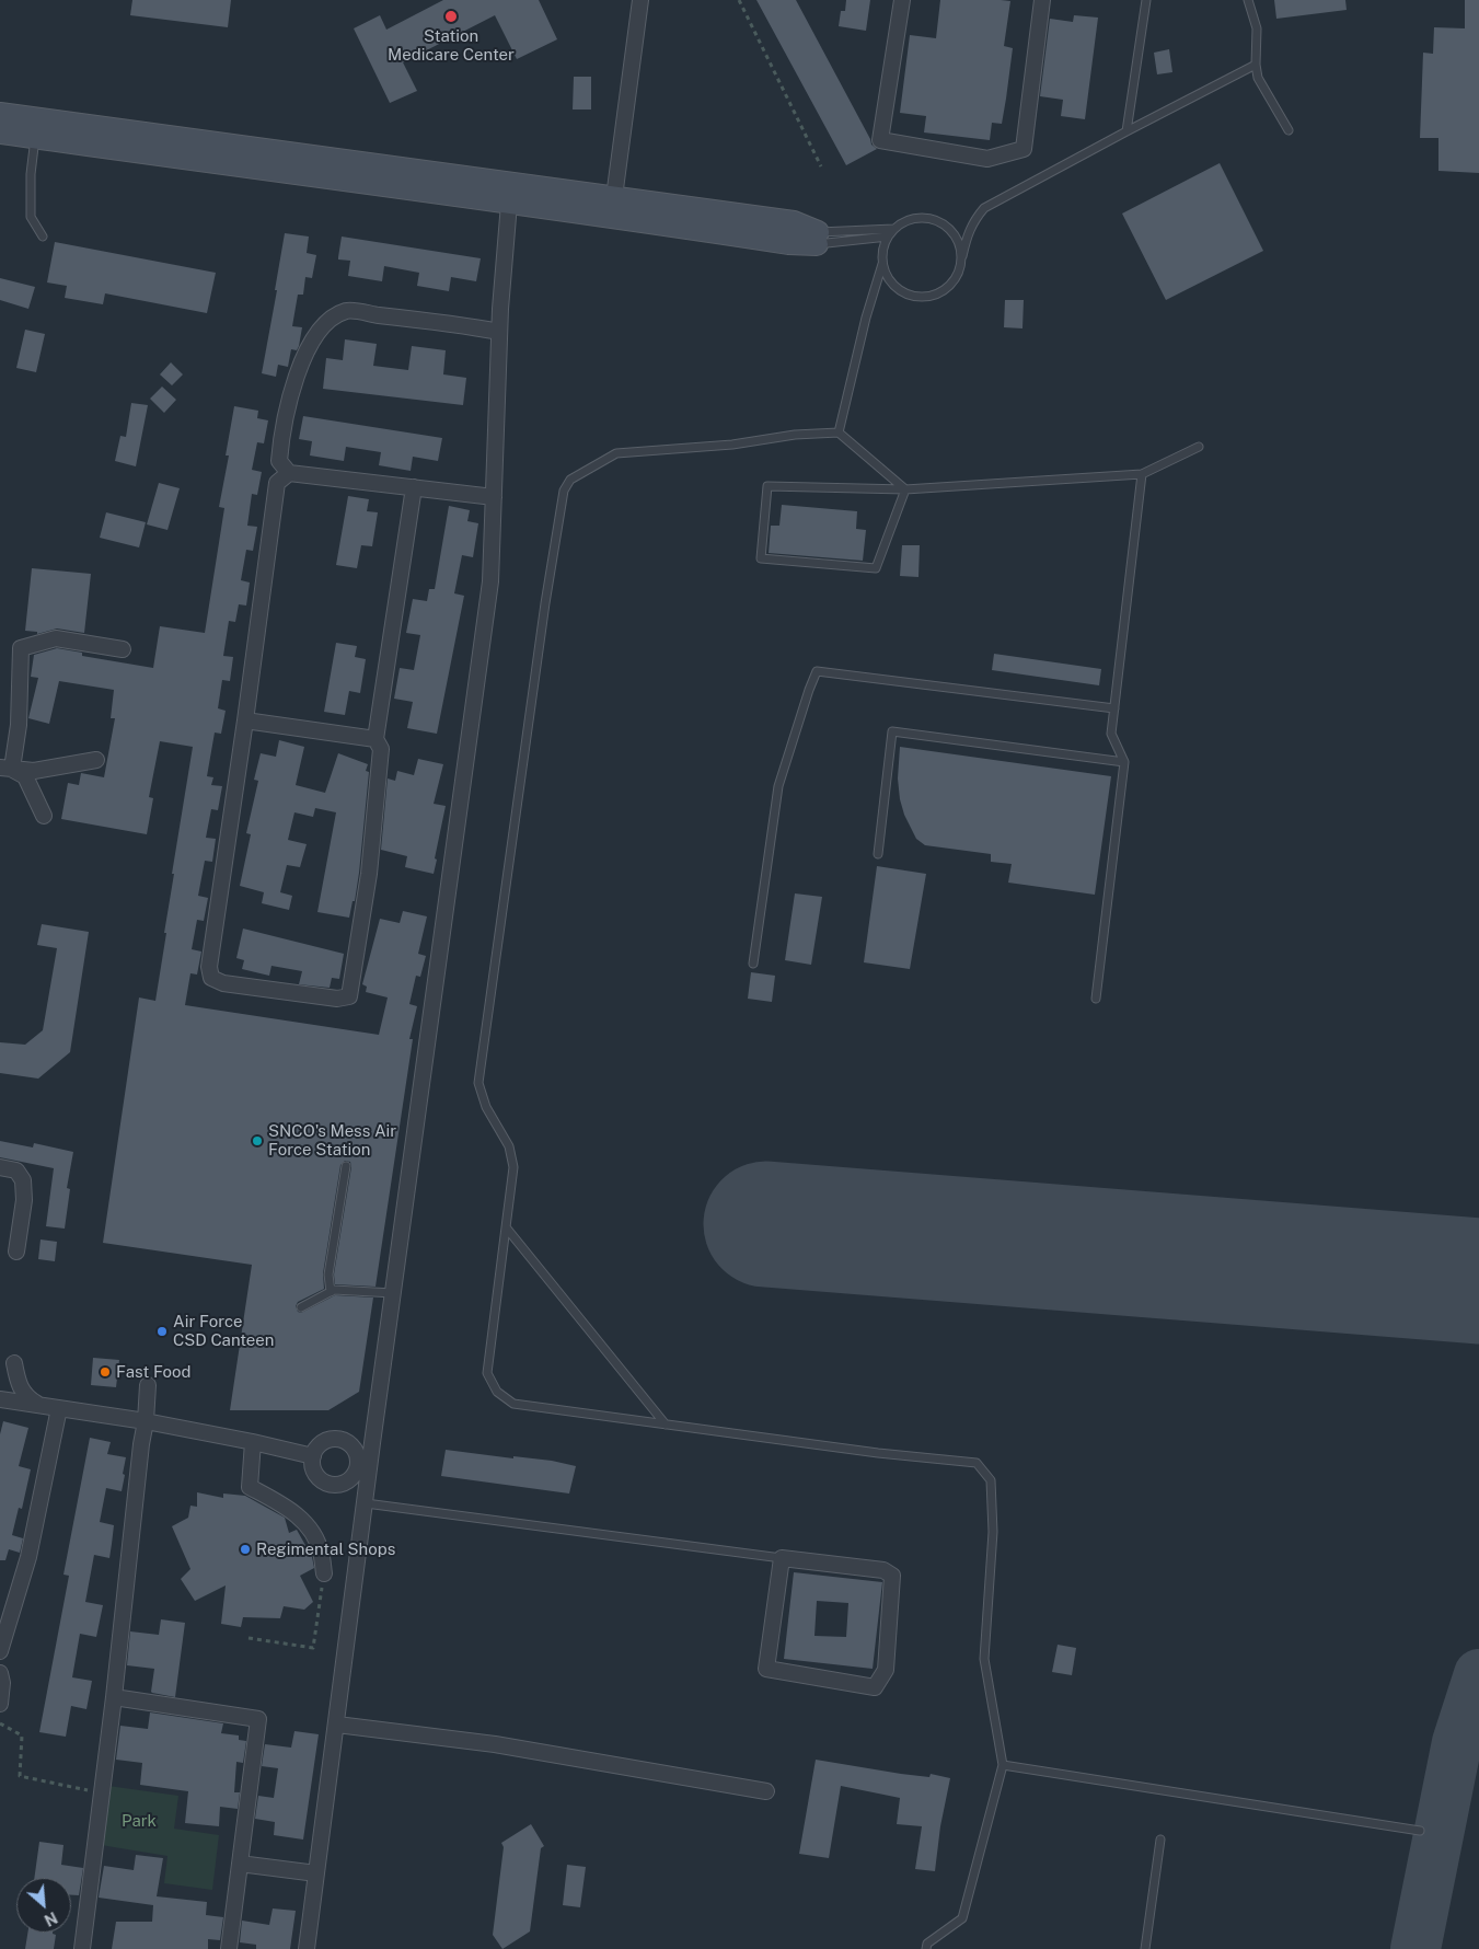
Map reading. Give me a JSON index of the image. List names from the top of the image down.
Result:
{
  "parks": ["Park"],
  "places": [
    "Station Medicare Center",
    "SNCO's Mess Air Force Station",
    "Air Force CSD Canteen",
    "Fast Food",
    "Regimental Shops"
  ],
  "north": "bottom right"
}
